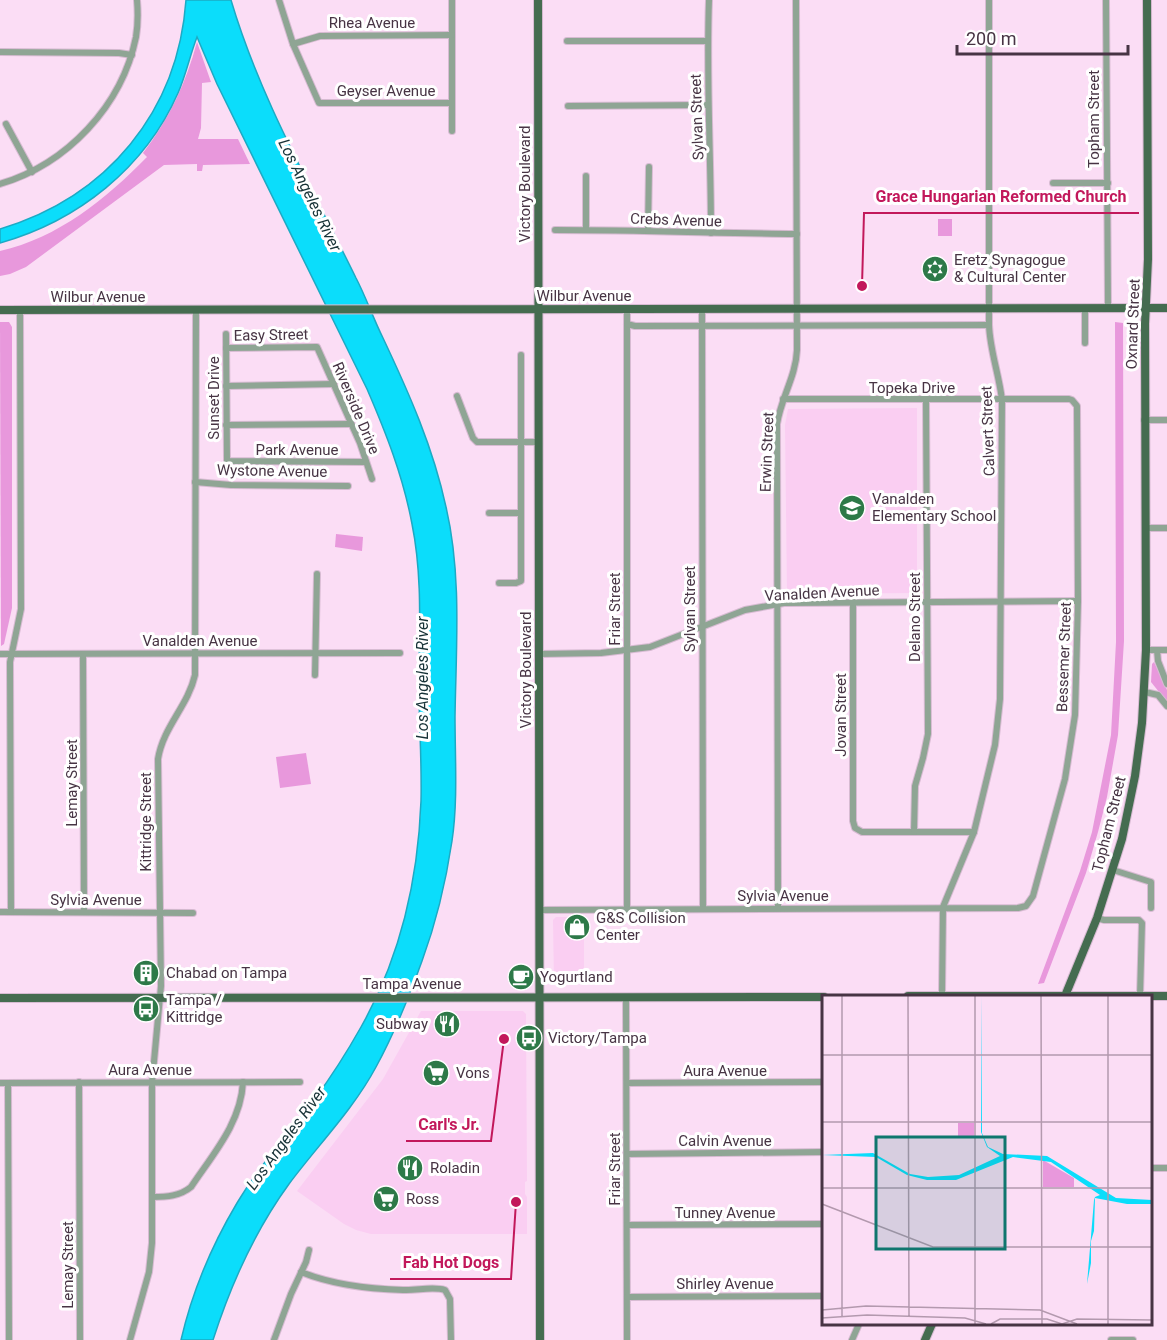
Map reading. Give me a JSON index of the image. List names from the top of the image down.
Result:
{
  "streets": {
    "main road": [
      "Topham Street",
      "Victory Boulevard",
      "Wilbur Avenue",
      "Oxnard Street",
      "Tampa Avenue"
    ],
    "street": [
      "Rhea Avenue",
      "Geyser Avenue",
      "Sylvan Street",
      "Crebs Avenue",
      "Easy Street",
      "Topeka Drive",
      "Sunset Drive",
      "Riverside Drive",
      "Calvert Street",
      "Park Avenue",
      "Erwin Street",
      "Wystone Avenue",
      "Vanalden Avenue",
      "Friar Street",
      "Delano Street",
      "Bessemer Street",
      "Jovan Street",
      "Lemay Street",
      "Kittridge Street",
      "Sylvia Avenue",
      "Aura Avenue",
      "Calvin Avenue",
      "Tunney Avenue",
      "Shirley Avenue"
    ]
  },
  "crossings": [
    ["Rhea Avenue", "Geyser Avenue"],
    ["Sylvan Street", "Crebs Avenue"],
    ["Sylvan Street", "Wilbur Avenue"],
    ["Sylvan Street", "Vanalden Avenue"],
    ["Sylvan Street", "Sylvia Avenue"],
    ["Topham Street", "Wilbur Avenue"],
    ["Topham Street", "Oxnard Street"],
    ["Victory Boulevard", "Wilbur Avenue"],
    ["Victory Boulevard", "Vanalden Avenue"],
    ["Victory Boulevard", "Sylvia Avenue"],
    ["Victory Boulevard", "Tampa Avenue"],
    ["Crebs Avenue", "Erwin Street"],
    ["Wilbur Avenue", "Oxnard Street"],
    ["Wilbur Avenue", "Calvert Street"],
    ["Wilbur Avenue", "Erwin Street"],
    ["Wilbur Avenue", "Friar Street"],
    ["Wilbur Avenue", "Kittridge Street"],
    ["Easy Street", "Sunset Drive"],
    ["Easy Street", "Riverside Drive"],
    ["Topeka Drive", "Calvert Street"],
    ["Topeka Drive", "Erwin Street"],
    ["Topeka Drive", "Delano Street"],
    ["Topeka Drive", "Bessemer Street"],
    ["Sunset Drive", "Park Avenue"],
    ["Riverside Drive", "Park Avenue"],
    ["Calvert Street", "Vanalden Avenue"],
    ["Calvert Street", "Sylvia Avenue"],
    ["Erwin Street", "Vanalden Avenue"],
    ["Erwin Street", "Sylvia Avenue"],
    ["Wystone Avenue", "Kittridge Street"],
    ["Vanalden Avenue", "Friar Street"],
    ["Vanalden Avenue", "Delano Street"],
    ["Vanalden Avenue", "Bessemer Street"],
    ["Vanalden Avenue", "Jovan Street"],
    ["Vanalden Avenue", "Lemay Street"],
    ["Vanalden Avenue", "Kittridge Street"],
    ["Friar Street", "Sylvia Avenue"],
    ["Friar Street", "Tampa Avenue"],
    ["Friar Street", "Aura Avenue"],
    ["Friar Street", "Calvin Avenue"],
    ["Friar Street", "Tunney Avenue"],
    ["Friar Street", "Shirley Avenue"],
    ["Delano Street", "Jovan Street"],
    ["Bessemer Street", "Sylvia Avenue"],
    ["Lemay Street", "Sylvia Avenue"],
    ["Lemay Street", "Aura Avenue"],
    ["Kittridge Street", "Sylvia Avenue"],
    ["Kittridge Street", "Tampa Avenue"],
    ["Kittridge Street", "Aura Avenue"]
  ],
  "water": ["Los Angeles River"],
  "places": {
    "synagogue": ["Eretz Synagogue & Cultural Center"],
    "other": ["Grace Hungarian Reformed Church", "Carl's Jr.", "Fab Hot Dogs"],
    "school or university": ["Vanalden Elementary School"],
    "shop": ["G&S Collision Center"],
    "building": ["Chabad on Tampa"],
    "cafe": ["Yogurtland"],
    "bus stop": ["Tampa / Kittridge", "Victory/Tampa"],
    "restaurant": ["Subway", "Roladin"],
    "supermarket": ["Vons", "Ross"]
  },
  "scale_bar": "200 m"
}
